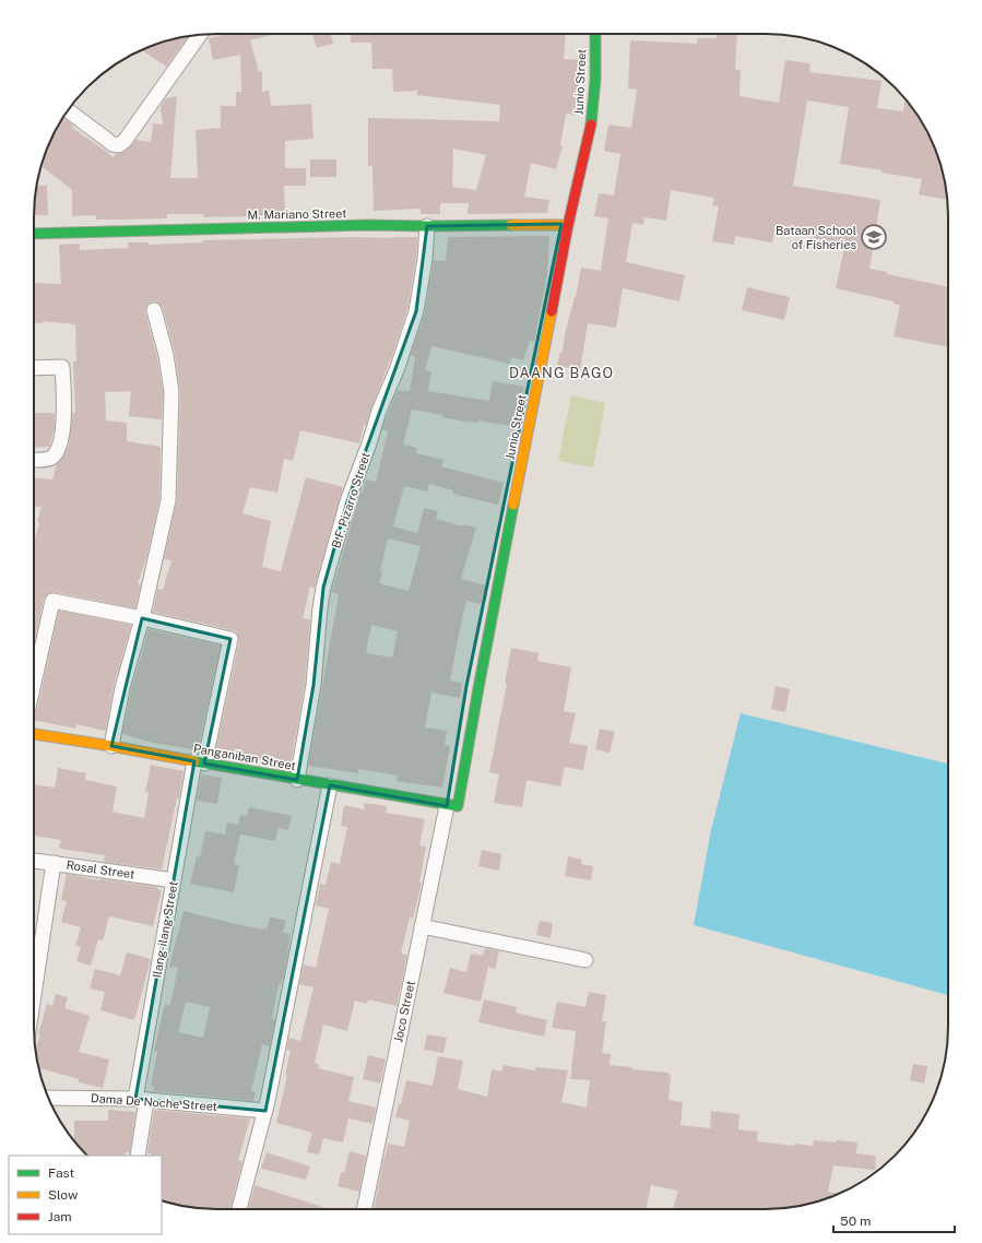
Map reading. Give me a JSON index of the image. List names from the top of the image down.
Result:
{
  "streets": {
    "street": [
      "Junio Street",
      "M. Mariano Street",
      "B.F. Pizarro Street",
      "Panganiban Street",
      "Rosal Street",
      "Ilang-ilang Street",
      "Joco Street",
      "Dama De Noche Street"
    ]
  },
  "crossings": [
    ["Junio Street", "M. Mariano Street"],
    ["Junio Street", "Panganiban Street"],
    ["Junio Street", "Joco Street"],
    ["M. Mariano Street", "B.F. Pizarro Street"],
    ["B.F. Pizarro Street", "Panganiban Street"],
    ["Panganiban Street", "Ilang-ilang Street"],
    ["Panganiban Street", "Joco Street"],
    ["Rosal Street", "Ilang-ilang Street"],
    ["Ilang-ilang Street", "Dama De Noche Street"]
  ],
  "districts": ["DAANG BAGO"],
  "places": {
    "school or university": ["Bataan School of Fisheries"]
  },
  "legend": ["Fast", "Slow", "Jam"],
  "scale_bar": "50 m"
}
